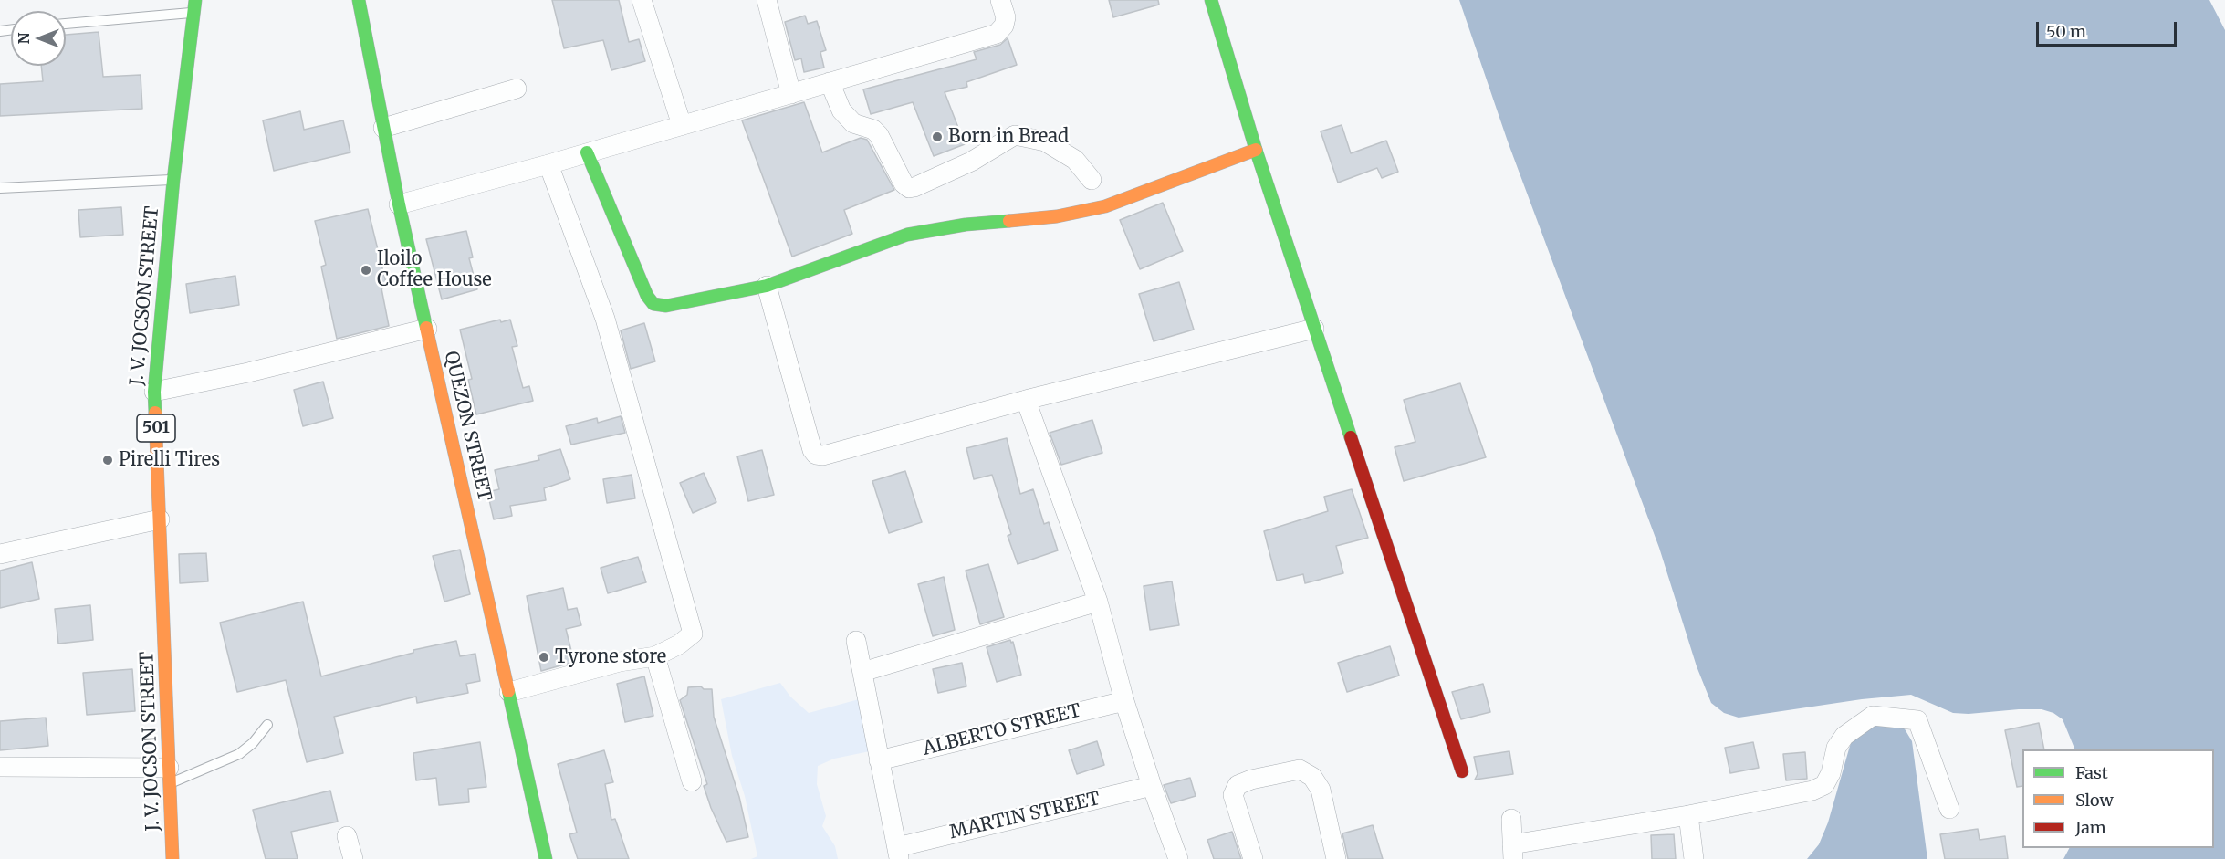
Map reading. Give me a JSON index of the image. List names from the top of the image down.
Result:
{
  "streets": {
    "main road": ["J. V. JOCSON STREET", "QUEZON STREET", "501"],
    "street": ["ALBERTO STREET", "MARTIN STREET"]
  },
  "places": [
    "Born in Bread",
    "Iloilo Coffee House",
    "Pirelli Tires",
    "Tyrone store"
  ],
  "legend": ["Fast", "Slow", "Jam"],
  "scale_bar": "50 m",
  "north": "left"
}
